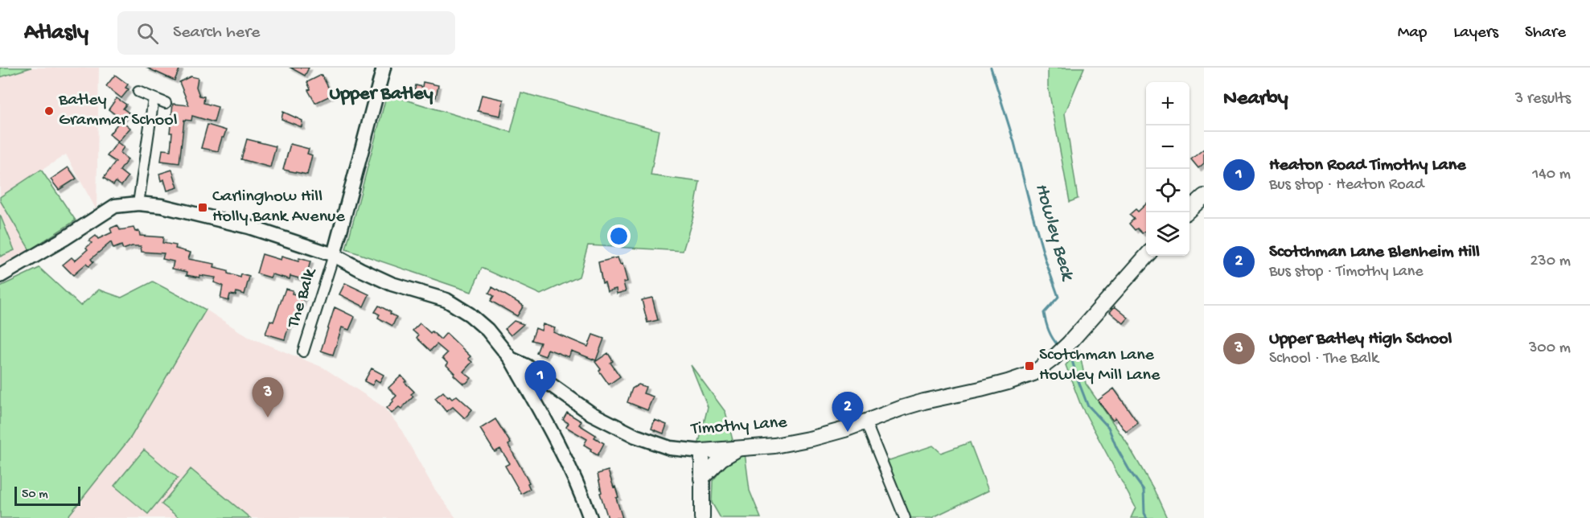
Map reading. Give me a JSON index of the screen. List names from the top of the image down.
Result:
{
  "streets": {
    "main road": ["Timothy Lane"],
    "street": ["The Balk"]
  },
  "crossings": [
    ["The Balk", "Timothy Lane"]
  ],
  "districts": ["Upper Batley"],
  "water": ["Howley Beck"],
  "places": {
    "other": ["Batley Grammar School"],
    "transit": ["Carlinghow Hill Holly Bank Avenue", "Scotchman Lane Howley Mill Lane"]
  },
  "scale_bar": "50 m",
  "page": {
    "header": "Atlasly",
    "search": "Search here",
    "nav": ["Map", "Layers", "Share"],
    "heading": ["Nearby", "3 results"],
    "map_buttons": ["+", "−"],
    "list": [
      {
        "mark": "1",
        "name": "Heaton Road Timothy Lane",
        "note": "Bus stop · Heaton Road",
        "value": "140 m"
      },
      {
        "mark": "2",
        "name": "Scotchman Lane Blenheim Hill",
        "note": "Bus stop · Timothy Lane",
        "value": "230 m"
      },
      {
        "mark": "3",
        "name": "Upper Batley High School",
        "note": "School · The Balk",
        "value": "300 m"
      }
    ],
    "pins": ["1", "3", "2"],
    "scale": "50 m"
  }
}
